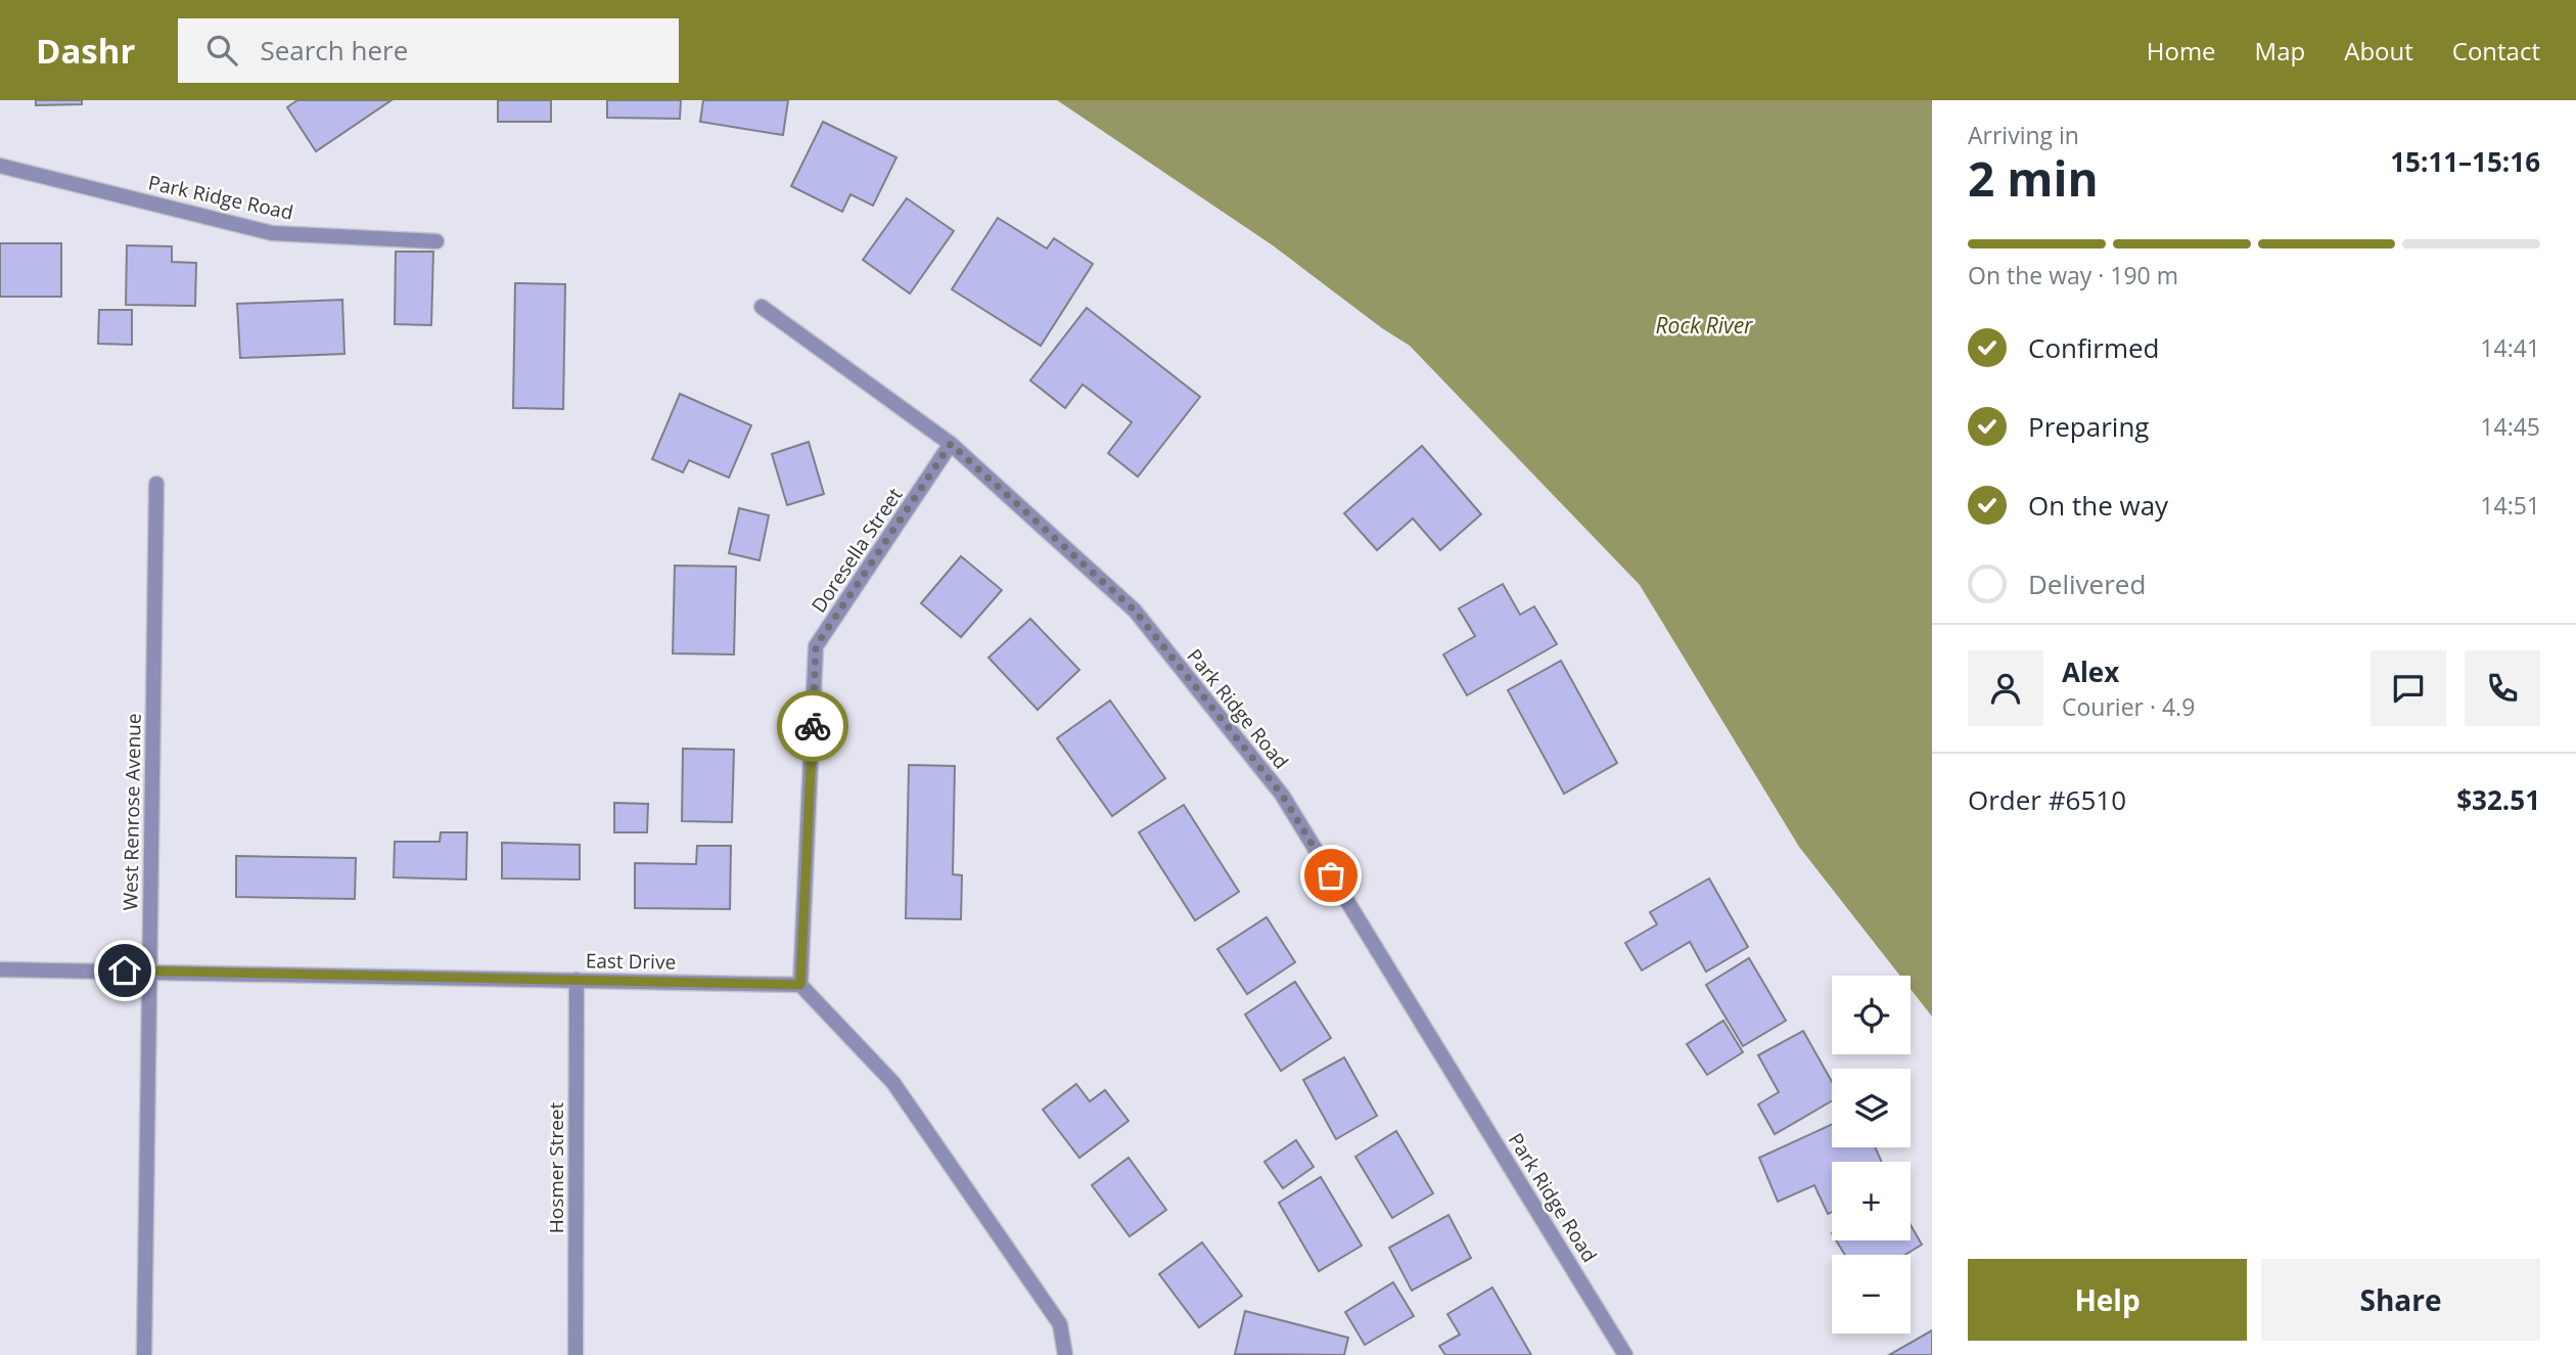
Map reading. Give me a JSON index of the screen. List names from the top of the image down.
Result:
{
  "streets": {
    "street": [
      "Park Ridge Road",
      "Doresella Street",
      "West Renrose Avenue",
      "East Drive",
      "Hosmer Street"
    ]
  },
  "crossings": [
    ["Park Ridge Road", "Doresella Street"],
    ["Doresella Street", "East Drive"],
    ["West Renrose Avenue", "East Drive"],
    ["East Drive", "Hosmer Street"]
  ],
  "water": ["Rock River"],
  "page": {
    "header": "Dashr",
    "search": "Search here",
    "nav": [
      "Home",
      "Map",
      "About",
      "Contact"
    ],
    "heading": ["2 min", "Arriving in", "15:11–15:16"],
    "panel": [
      "Alex",
      "Courier · 4.9",
      "Order #6510",
      "$32.51"
    ],
    "bar": "On the way · 190 m",
    "list": [
      ["Confirmed", "14:41"],
      ["Preparing", "14:45"],
      ["On the way", "14:51"],
      "Delivered"
    ],
    "map_buttons": ["+", "−"],
    "buttons": ["Help", "Share"]
  }
}
